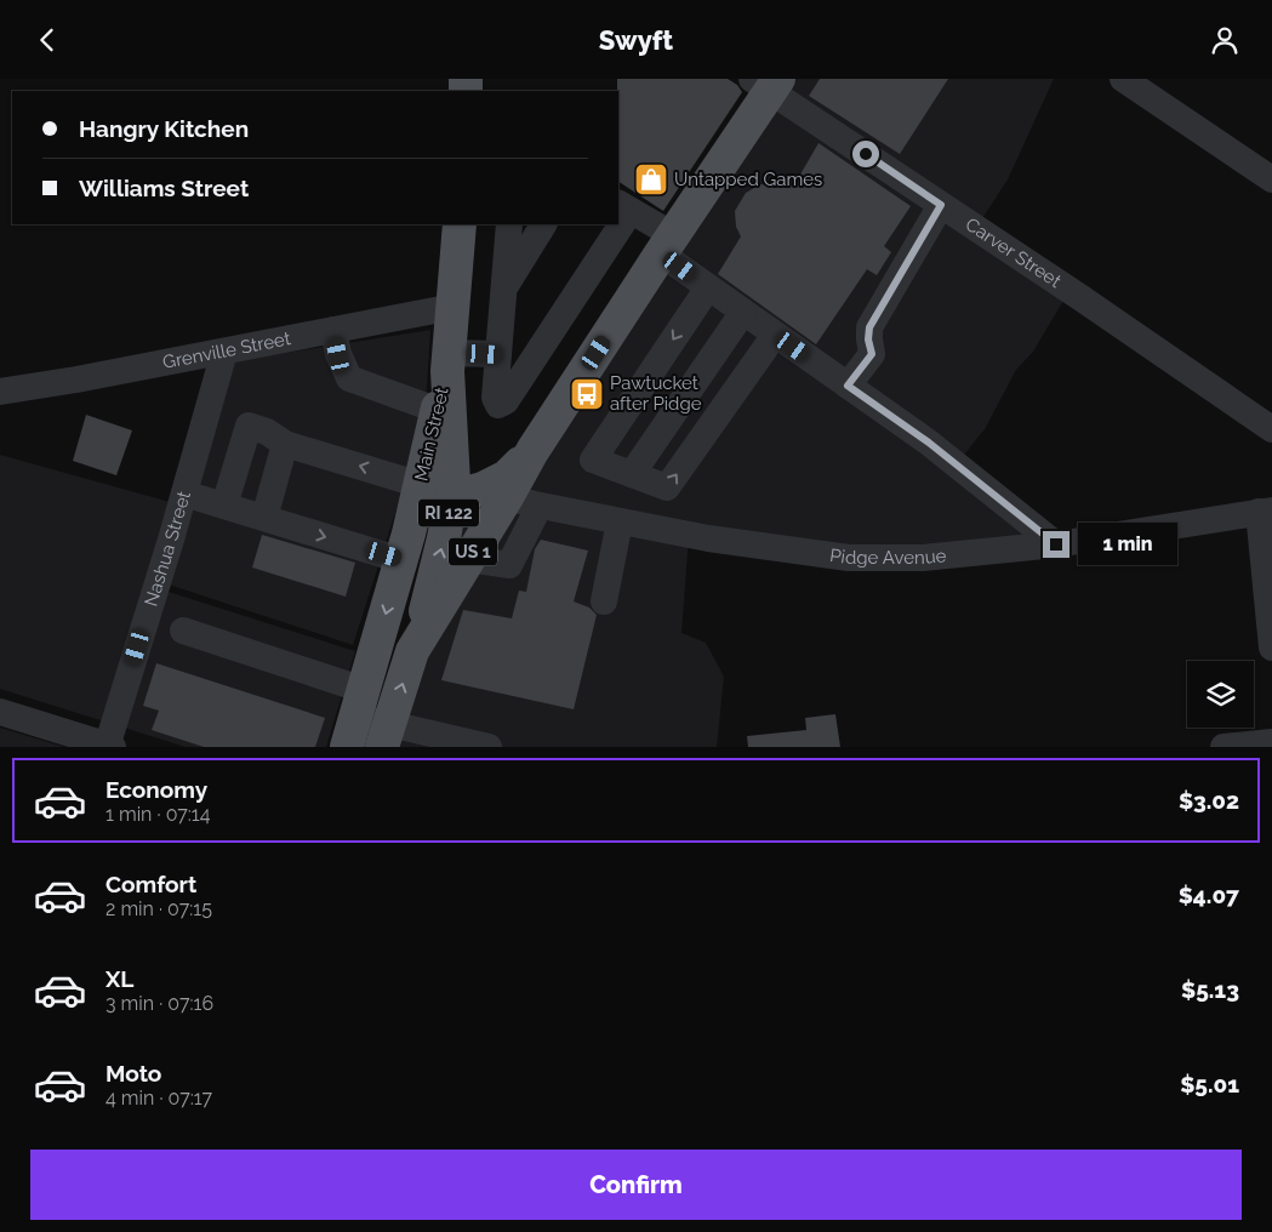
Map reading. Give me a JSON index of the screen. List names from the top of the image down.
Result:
{
  "streets": {
    "main road": ["Main Street", "RI 122", "US 1"],
    "street": [
      "Carver Street",
      "Grenville Street",
      "Nashua Street",
      "Pidge Avenue"
    ]
  },
  "crossings": [
    ["Carver Street", "US 1"],
    ["Grenville Street", "Main Street"],
    ["Grenville Street", "Nashua Street"],
    ["Main Street", "US 1"],
    ["US 1", "Pidge Avenue"]
  ],
  "places": {
    "shop": ["Untapped Games"],
    "bus stop": ["Pawtucket after Pidge"]
  },
  "page": {
    "header": "Swyft",
    "banner": ["Hangry Kitchen", "Williams Street"],
    "bubble": "1 min",
    "list": [
      {
        "name": "Economy",
        "note": "1 min · 07:14",
        "value": "$3.02"
      },
      {
        "name": "Comfort",
        "note": "2 min · 07:15",
        "value": "$4.07"
      },
      {
        "name": "XL",
        "note": "3 min · 07:16",
        "value": "$5.13"
      },
      {
        "name": "Moto",
        "note": "4 min · 07:17",
        "value": "$5.01"
      }
    ],
    "buttons": "Confirm"
  }
}
